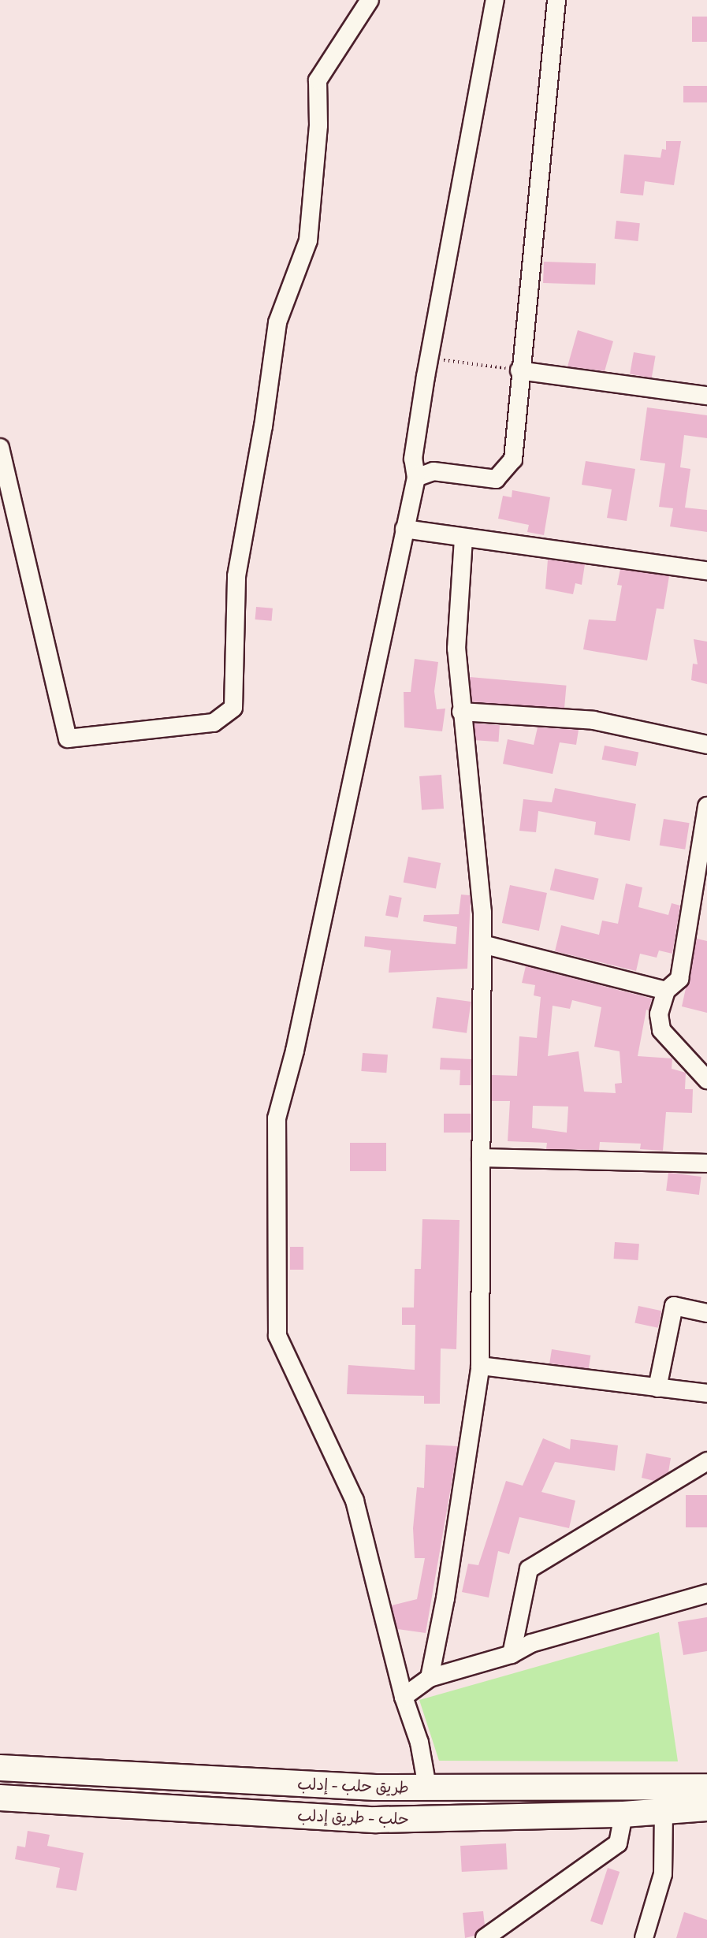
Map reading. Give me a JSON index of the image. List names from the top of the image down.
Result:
{
  "streets": {
    "highway": ["طريق حلب - إدلب", "حلب - طريق إدلب"]
  }
}
